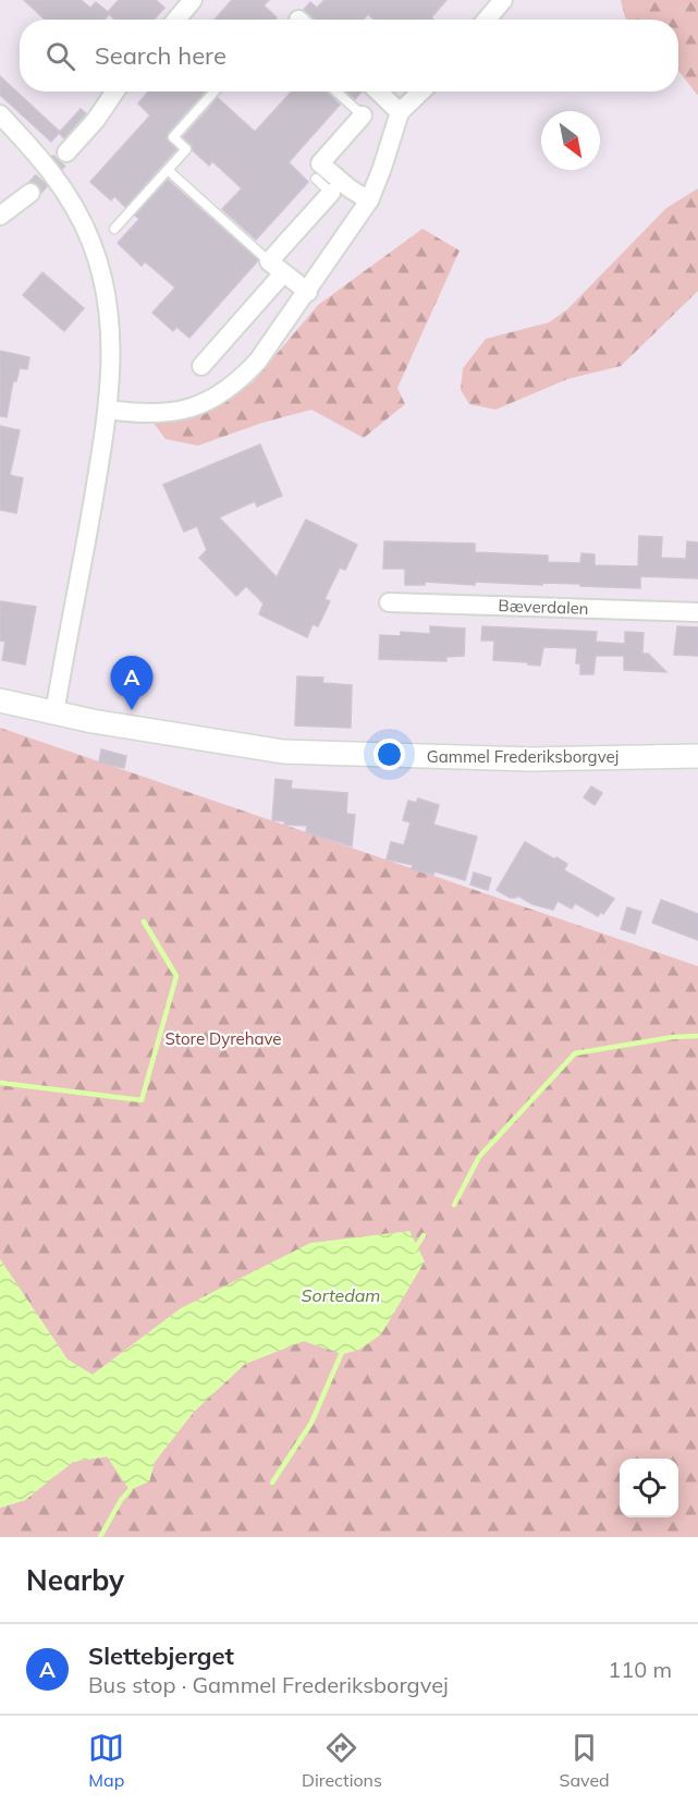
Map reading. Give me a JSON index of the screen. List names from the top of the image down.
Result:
{
  "streets": {
    "street": ["Bæverdalen", "Gammel Frederiksborgvej"]
  },
  "water": ["Sortedam"],
  "parks": ["Store Dyrehave"],
  "north": "bottom right",
  "page": {
    "search": "Search here",
    "pins": "A",
    "heading": "Nearby",
    "list": [
      {
        "mark": "A",
        "name": "Slettebjerget",
        "note": "Bus stop · Gammel Frederiksborgvej",
        "value": "110 m"
      }
    ],
    "nav": ["Map", "Directions", "Saved"]
  }
}
